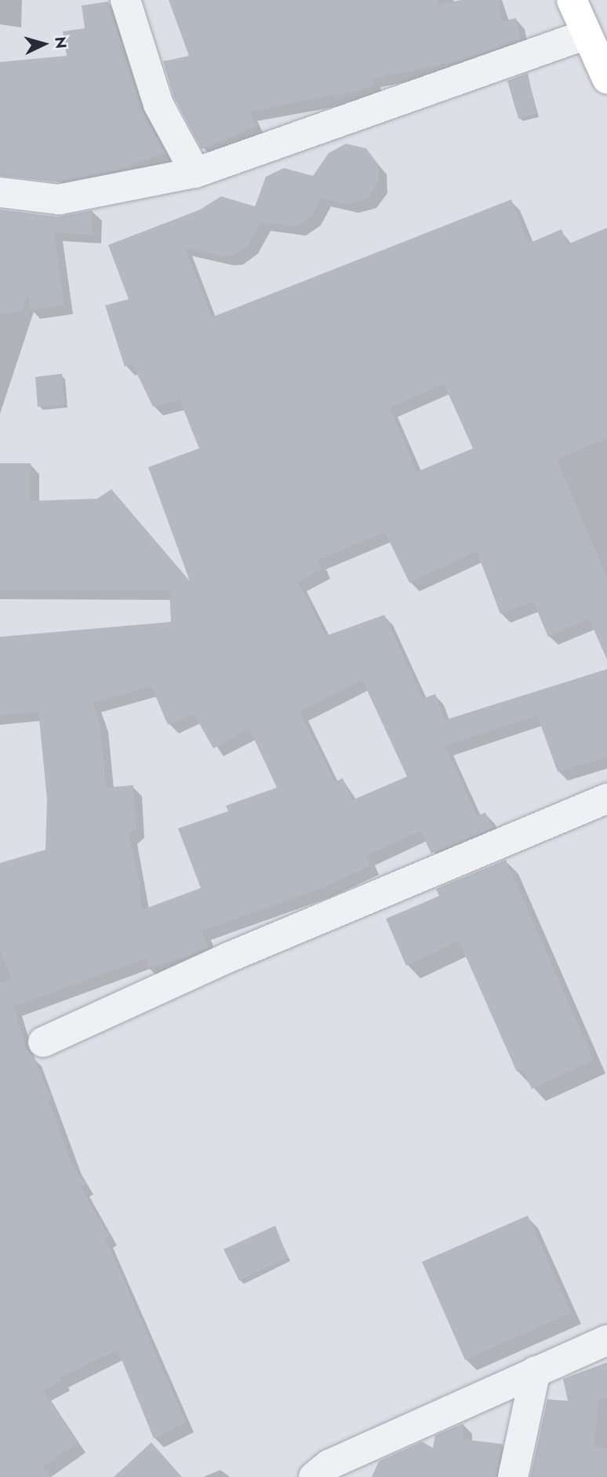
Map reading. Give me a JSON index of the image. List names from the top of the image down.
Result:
{
  "north": "right"
}
